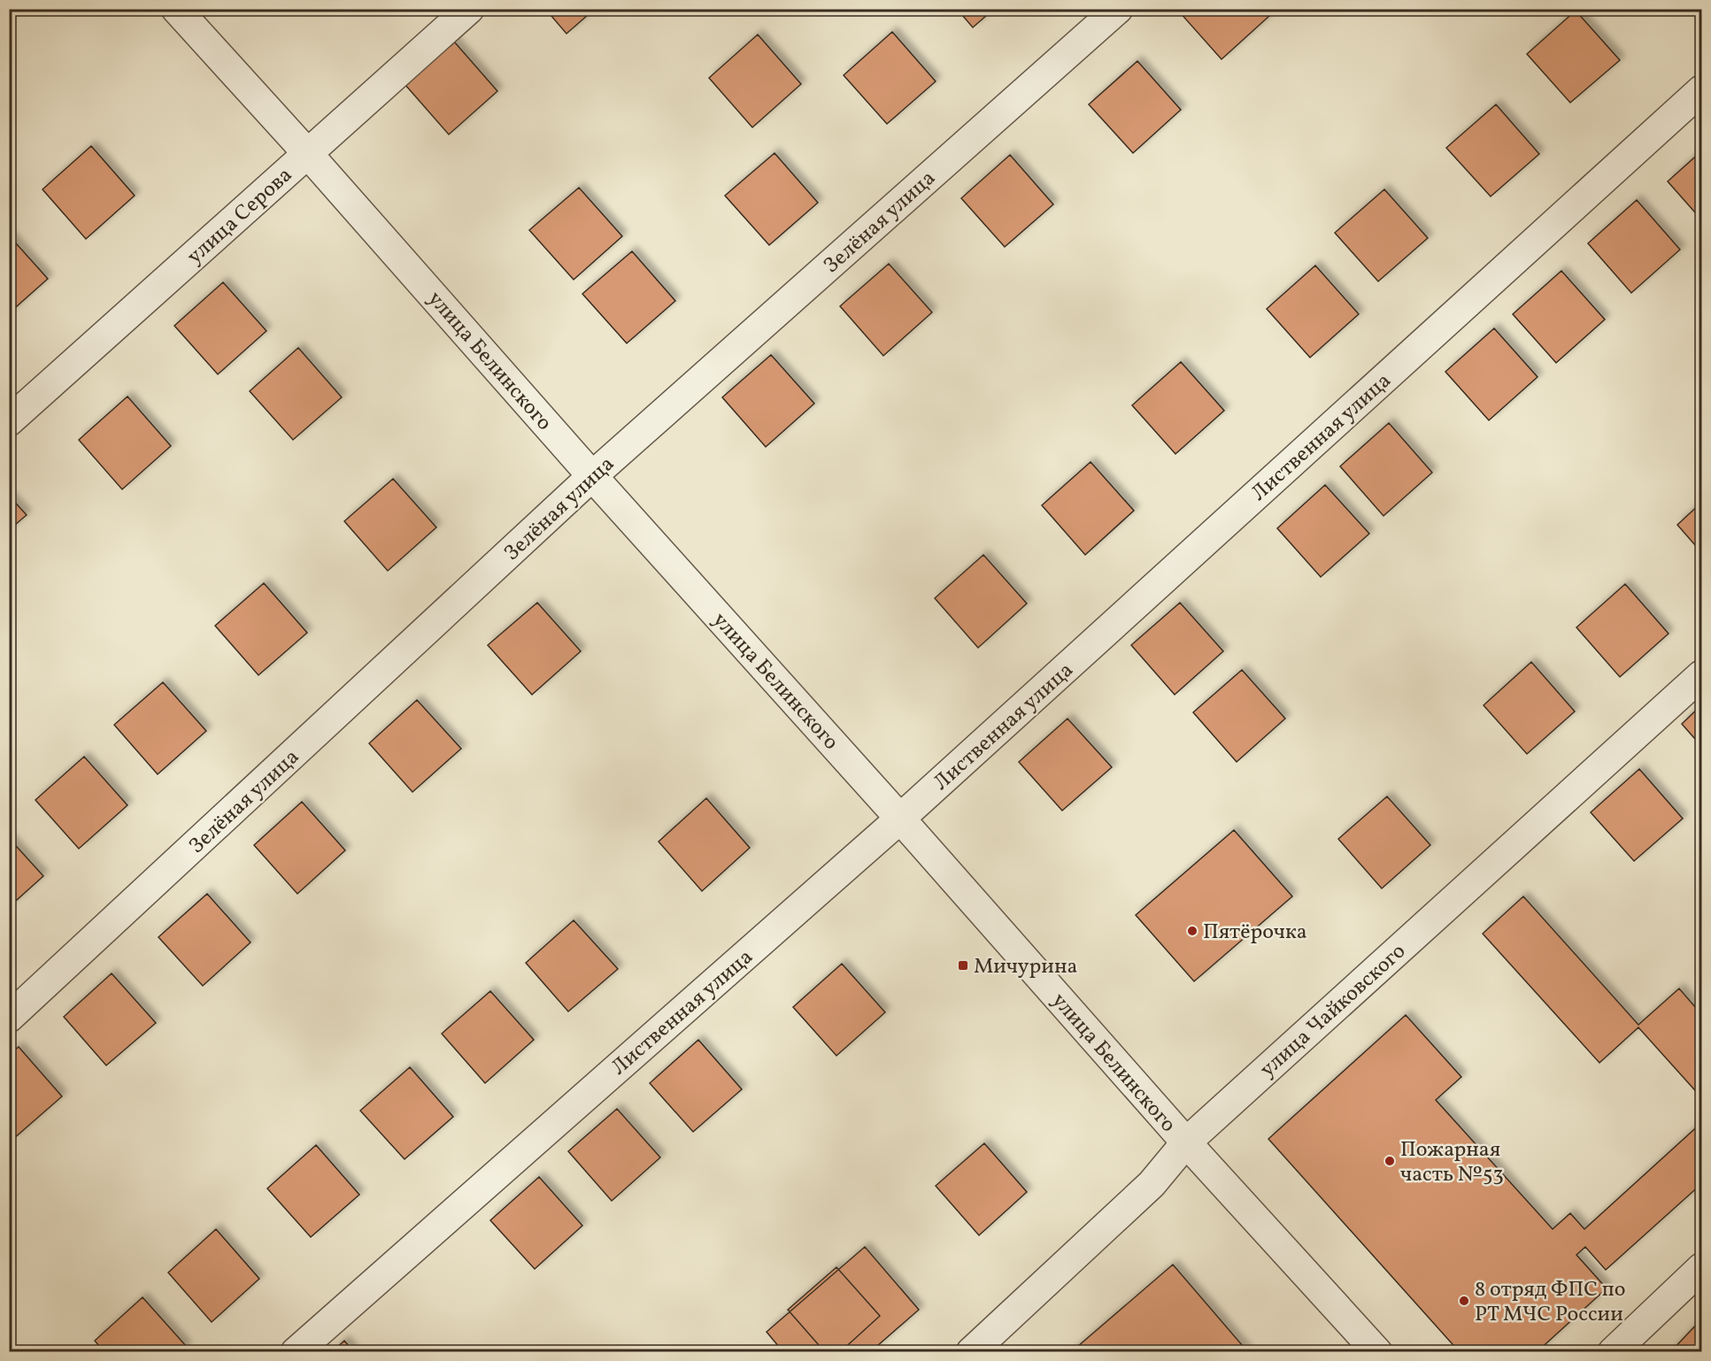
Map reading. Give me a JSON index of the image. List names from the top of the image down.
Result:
{
  "streets": {
    "street": [
      "улица Серова",
      "Зелёная улица",
      "улица Белинского",
      "Лиственная улица",
      "улица Чайковского"
    ]
  },
  "crossings": [
    ["улица Серова", "улица Белинского"],
    ["Зелёная улица", "улица Белинского"],
    ["улица Белинского", "Лиственная улица"],
    ["улица Белинского", "улица Чайковского"]
  ],
  "places": {
    "other": ["Пятёрочка", "Пожарная часть №53", "8 отряд ФПС по РТ МЧС России"],
    "transit": ["Мичурина"]
  }
}
